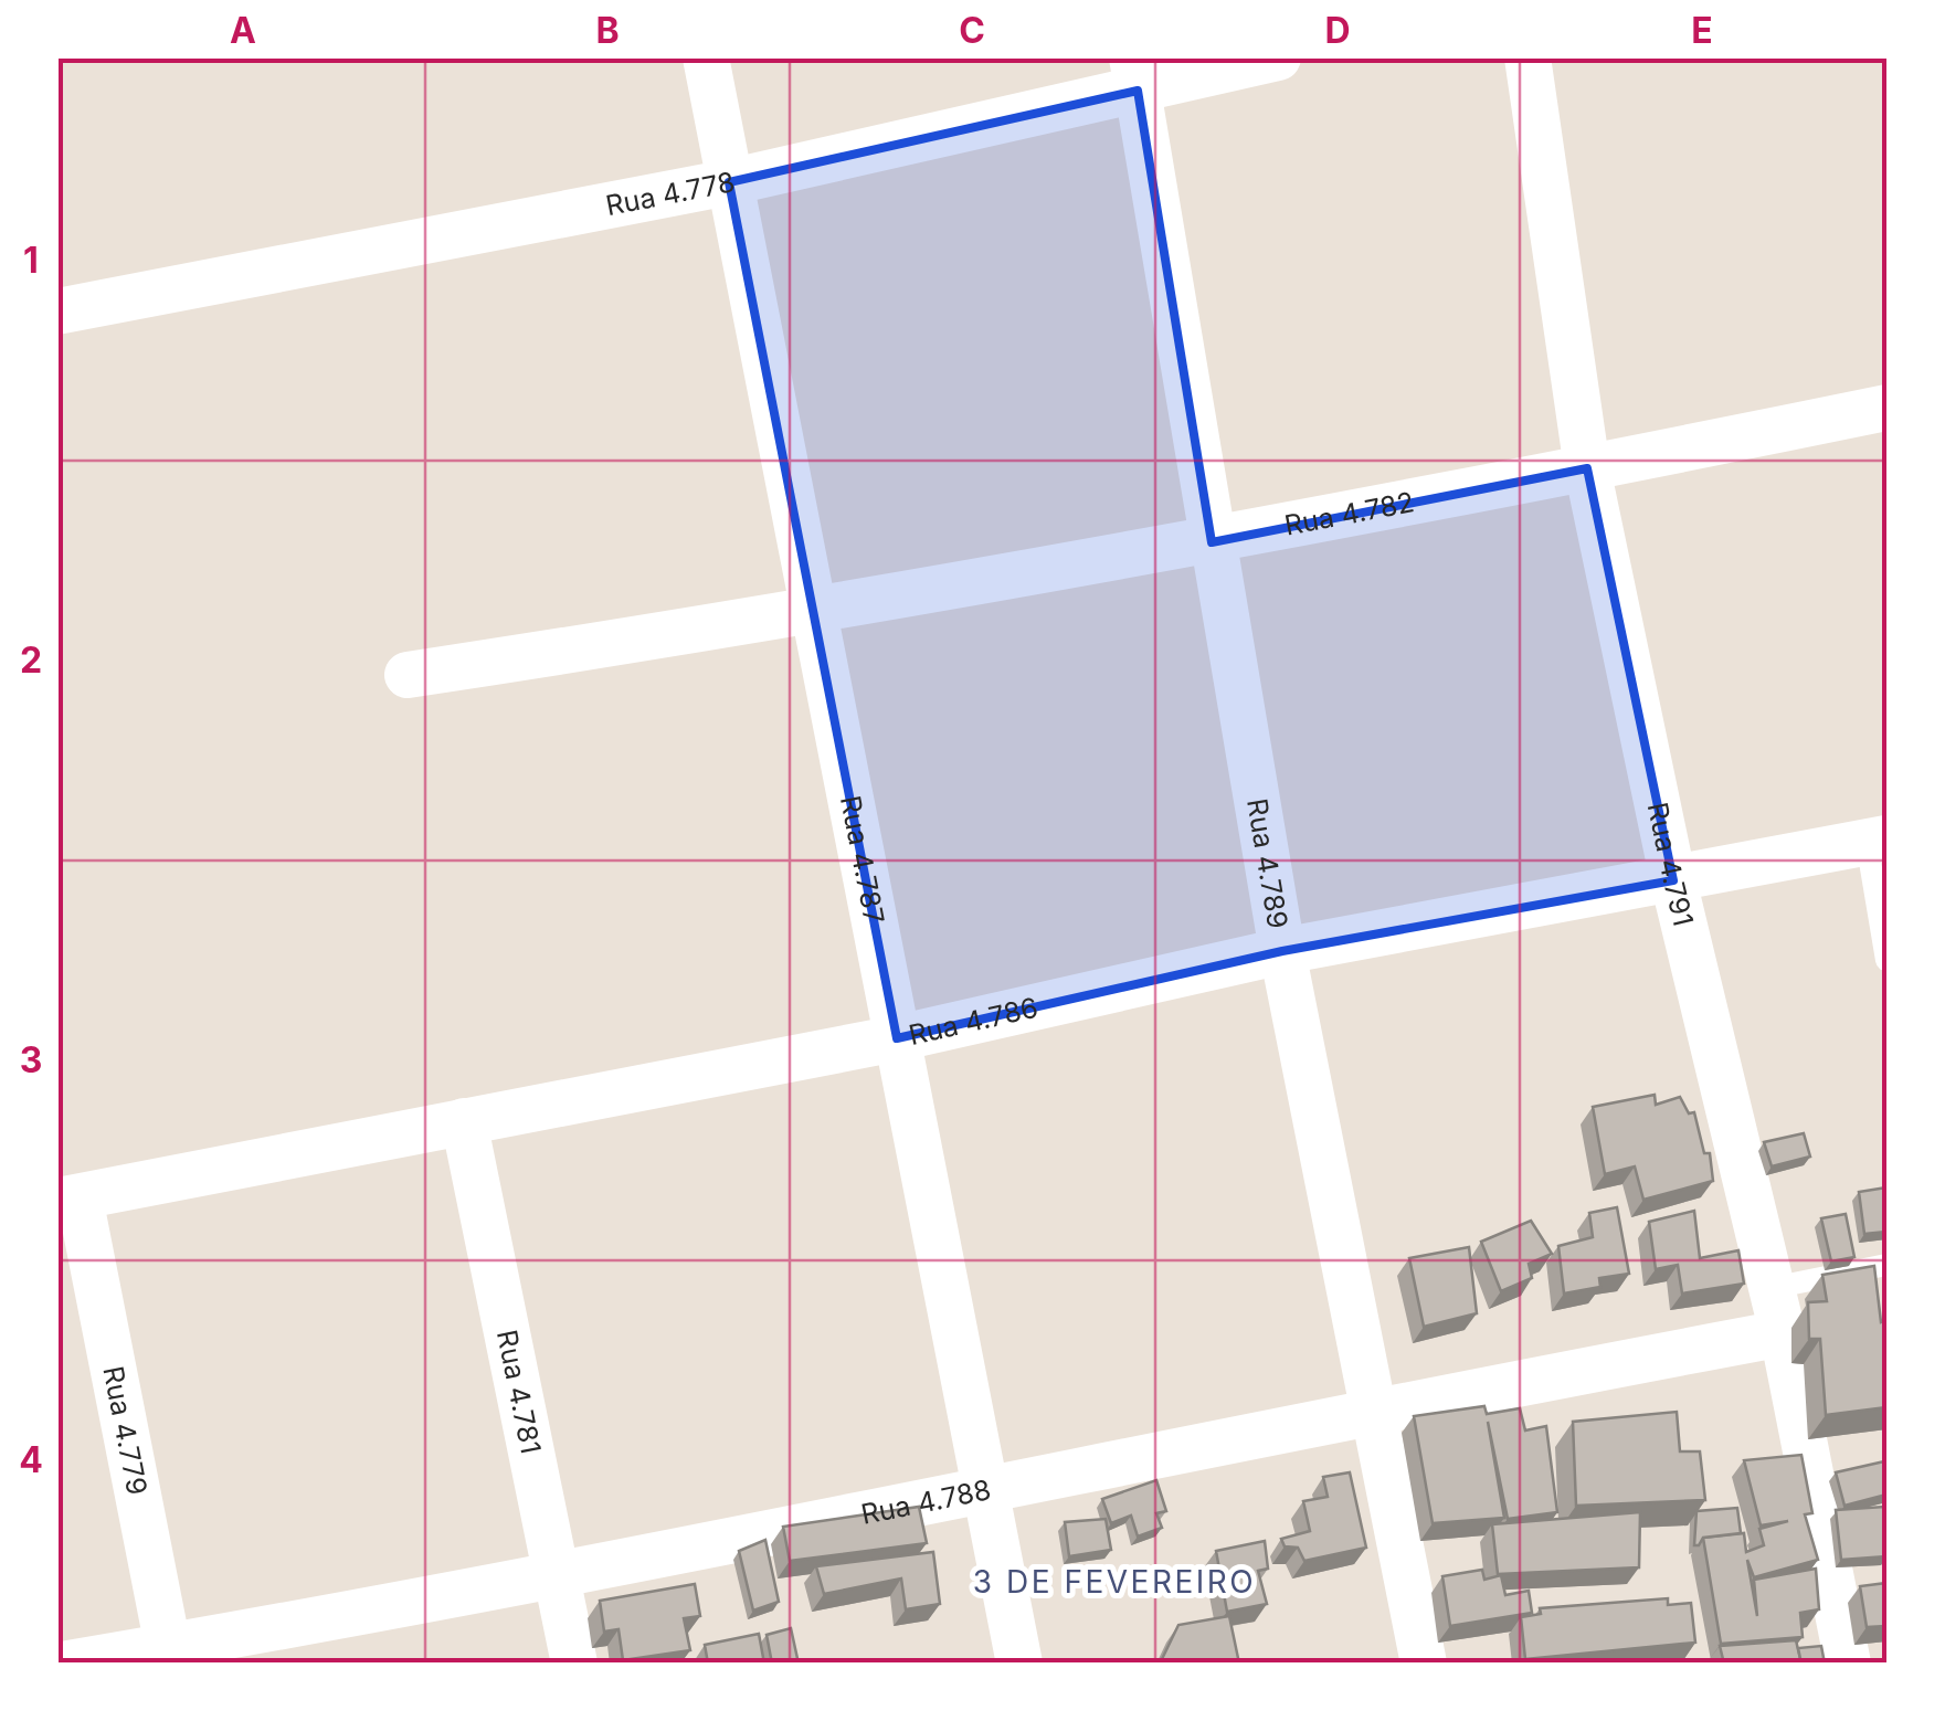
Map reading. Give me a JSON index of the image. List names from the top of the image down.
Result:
{
  "streets": {
    "street": [
      "Rua 4.778",
      "Rua 4.782",
      "Rua 4.787",
      "Rua 4.789",
      "Rua 4.791",
      "Rua 4.786",
      "Rua 4.781",
      "Rua 4.779",
      "Rua 4.788"
    ]
  },
  "crossings": [
    ["Rua 4.778", "Rua 4.787"],
    ["Rua 4.778", "Rua 4.789"],
    ["Rua 4.782", "Rua 4.787"],
    ["Rua 4.782", "Rua 4.789"],
    ["Rua 4.782", "Rua 4.791"],
    ["Rua 4.787", "Rua 4.786"],
    ["Rua 4.787", "Rua 4.788"],
    ["Rua 4.789", "Rua 4.786"],
    ["Rua 4.789", "Rua 4.788"],
    ["Rua 4.791", "Rua 4.786"],
    ["Rua 4.791", "Rua 4.788"],
    ["Rua 4.786", "Rua 4.781"],
    ["Rua 4.786", "Rua 4.779"],
    ["Rua 4.781", "Rua 4.788"],
    ["Rua 4.779", "Rua 4.788"]
  ],
  "districts": ["3 DE FEVEREIRO"],
  "grid": {
    "columns": [
      "A",
      "B",
      "C",
      "D",
      "E"
    ],
    "rows": [
      "1",
      "2",
      "3",
      "4"
    ]
  }
}
